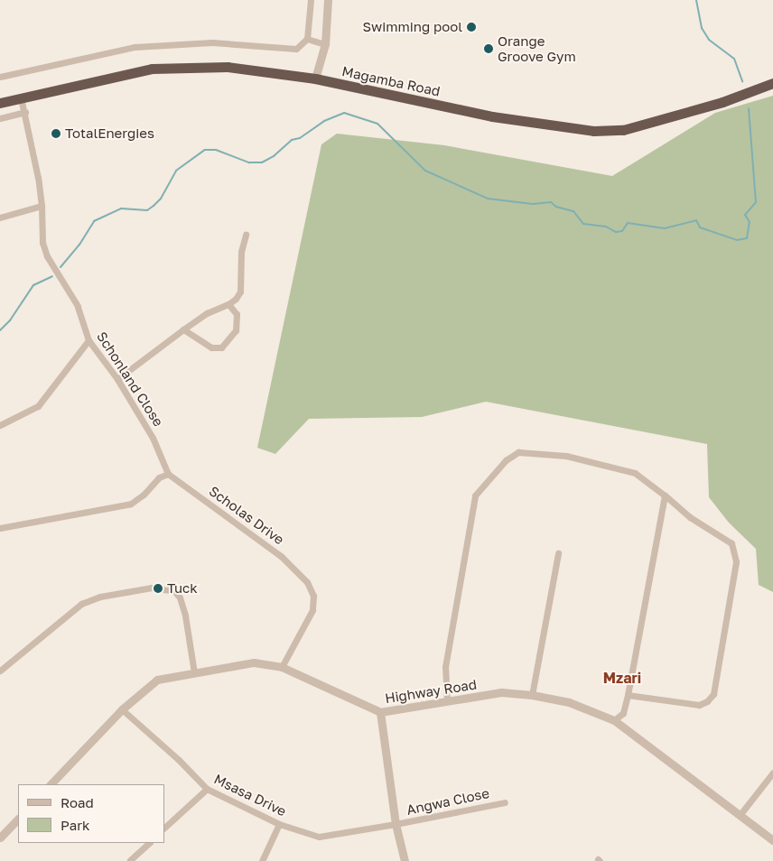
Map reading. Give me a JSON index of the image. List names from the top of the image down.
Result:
{
  "streets": {
    "highway": ["Magamba Road"],
    "street": [
      "Schonland Close",
      "Scholas Drive",
      "Highway Road",
      "Msasa Drive",
      "Angwa Close"
    ]
  },
  "crossings": [
    ["Magamba Road", "Schonland Close"],
    ["Schonland Close", "Scholas Drive"],
    ["Scholas Drive", "Highway Road"],
    ["Highway Road", "Msasa Drive"],
    ["Msasa Drive", "Angwa Close"]
  ],
  "districts": ["Mzari"],
  "places": [
    "Swimming pool",
    "Orange Groove Gym",
    "TotalEnergies",
    "Tuck"
  ],
  "legend": ["Road", "Park"]
}
